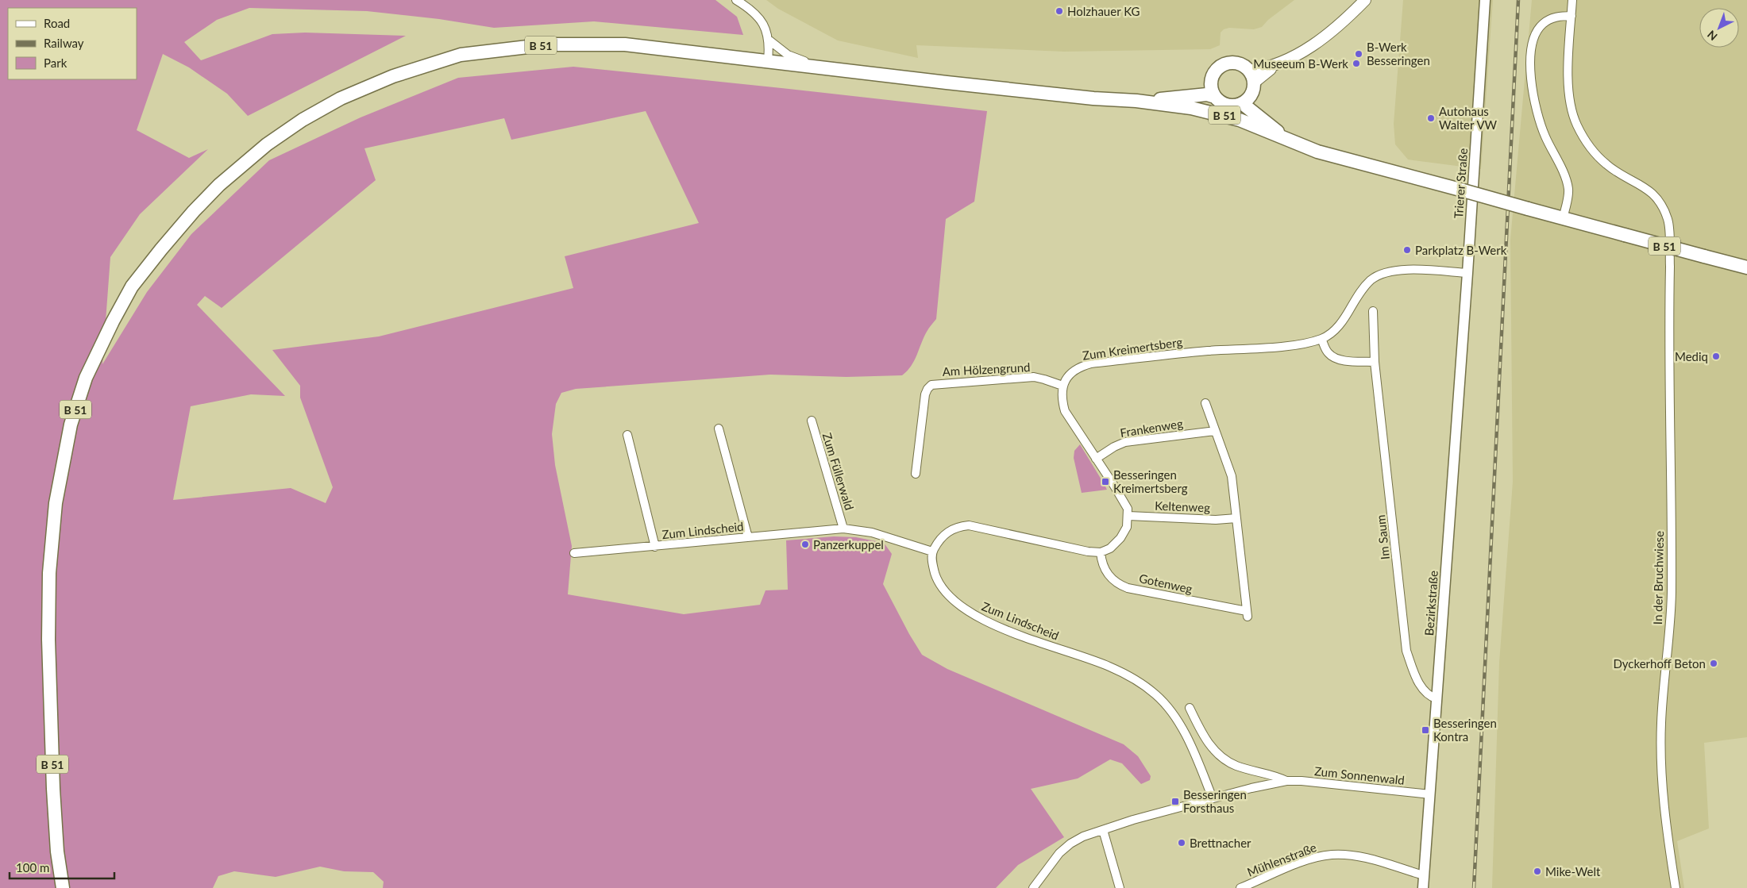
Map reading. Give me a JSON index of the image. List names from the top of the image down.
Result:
{
  "streets": {
    "main road": ["B 51"],
    "street": [
      "Trierer Straße",
      "Zum Kreimertsberg",
      "Am Hölzengrund",
      "Frankenweg",
      "Zum Füllerwald",
      "Keltenweg",
      "Zum Lindscheid",
      "Im Saum",
      "In der Bruchwiese",
      "Gotenweg",
      "Bezirkstraße",
      "Zum Sonnenwald",
      "Mühlenstraße"
    ]
  },
  "crossings": [
    ["Trierer Straße", "Zum Kreimertsberg"],
    ["Trierer Straße", "Bezirkstraße"],
    ["Zum Kreimertsberg", "Am Hölzengrund"],
    ["Zum Füllerwald", "Zum Lindscheid"],
    ["Keltenweg", "Gotenweg"],
    ["Zum Lindscheid", "Zum Sonnenwald"],
    ["Im Saum", "Bezirkstraße"],
    ["Bezirkstraße", "Zum Sonnenwald"],
    ["Bezirkstraße", "Mühlenstraße"]
  ],
  "places": {
    "other": [
      "Holzhauer KG",
      "B-Werk Besseringen",
      "Museeum B-Werk",
      "Autohaus Walter VW",
      "Parkplatz B-Werk",
      "Mediq",
      "Panzerkuppel",
      "Dyckerhoff Beton",
      "Brettnacher",
      "Mike-Welt"
    ],
    "transit": ["Besseringen Kreimertsberg", "Besseringen Kontra", "Besseringen Forsthaus"]
  },
  "legend": ["Road", "Railway", "Park"],
  "scale_bar": "100 m",
  "north": "bottom left"
}
